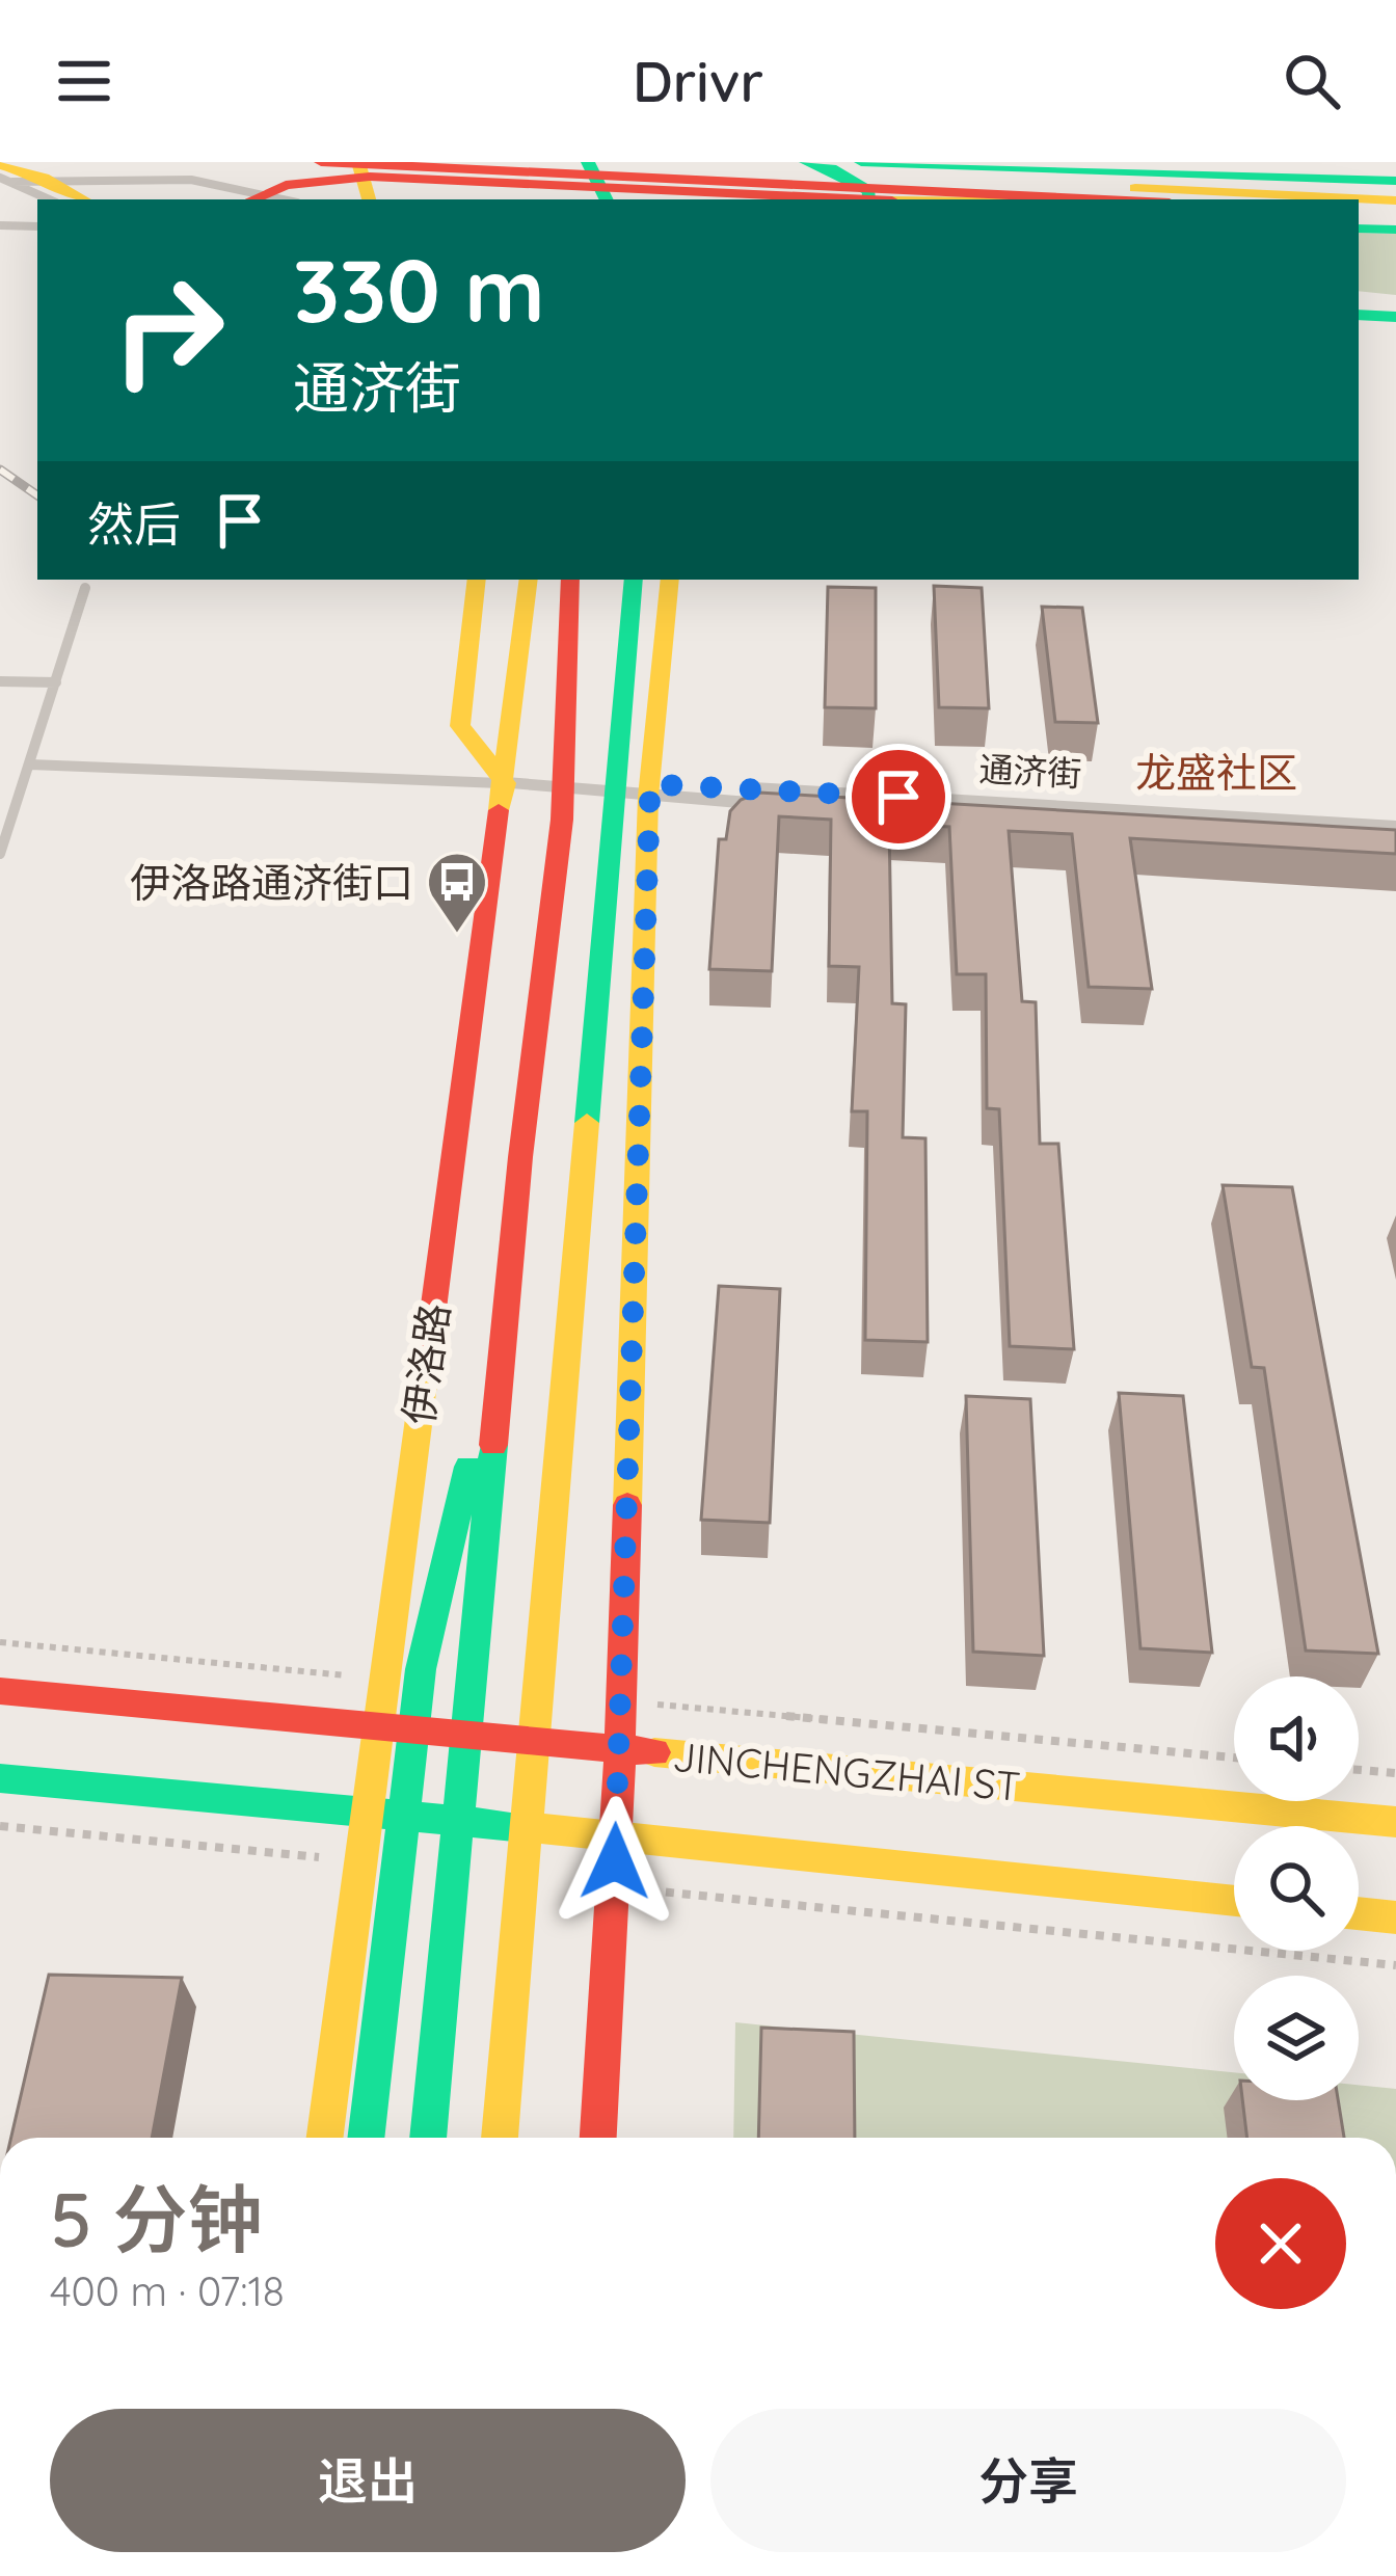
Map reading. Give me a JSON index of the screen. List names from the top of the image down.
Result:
{
  "streets": {
    "main road": ["伊洛路", "JINCHENGZHAI ST"],
    "street": ["通济街"]
  },
  "crossings": [
    ["通济街", "伊洛路"],
    ["伊洛路", "JINCHENGZHAI ST"]
  ],
  "districts": ["龙盛社区"],
  "places": {
    "bus stop": ["伊洛路通济街口"]
  },
  "page": {
    "header": "Drivr",
    "turn": ["330 m", "通济街"],
    "then": "然后",
    "heading": ["5 分钟", "400 m · 07:18"],
    "buttons": ["退出", "分享"]
  }
}
